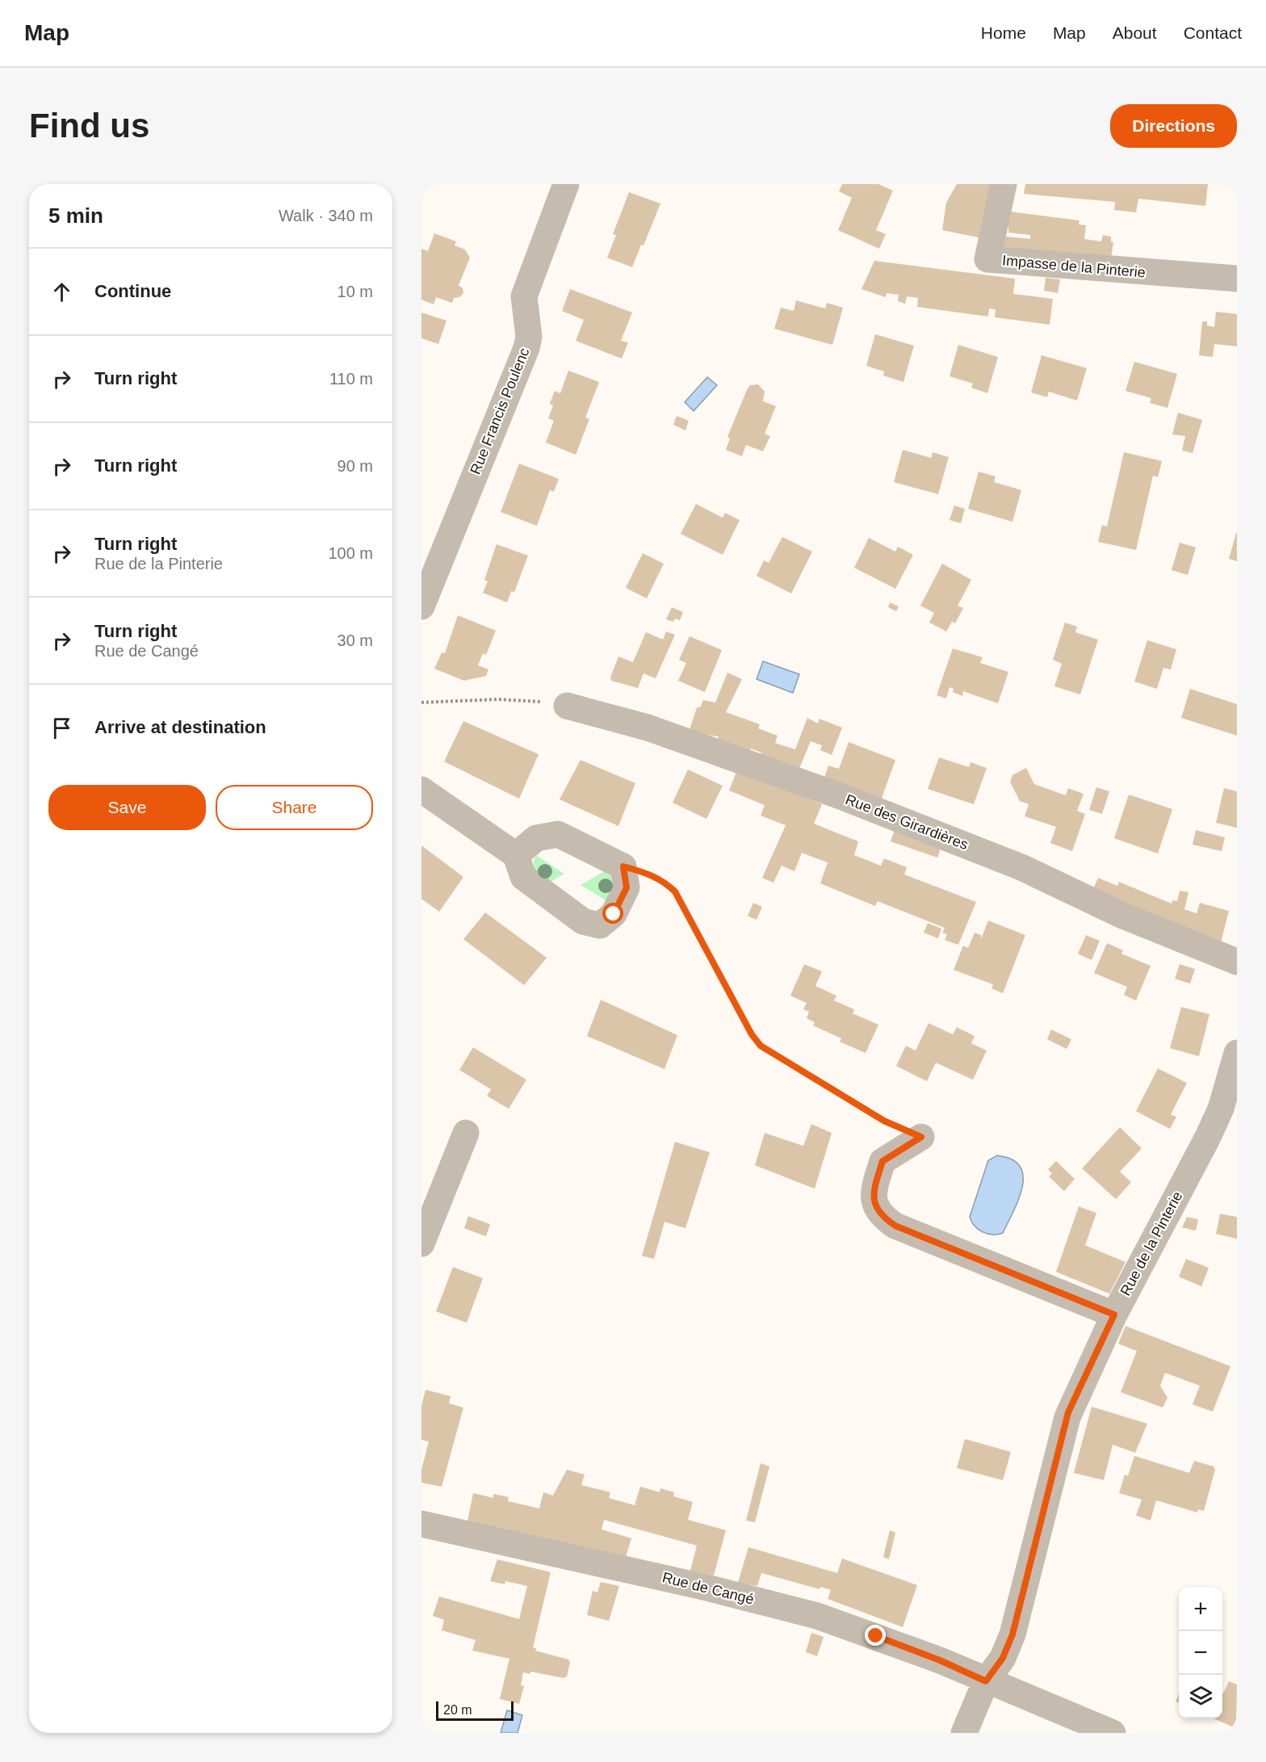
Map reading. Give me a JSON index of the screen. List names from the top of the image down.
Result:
{
  "streets": {
    "street": [
      "Impasse de la Pinterie",
      "Rue Francis Poulenc",
      "Rue des Girardières",
      "Rue de la Pinterie",
      "Rue de Cangé"
    ]
  },
  "crossings": [
    ["Rue de la Pinterie", "Rue de Cangé"]
  ],
  "scale_bar": "20 m",
  "page": {
    "header": "Map",
    "nav": [
      "Home",
      "Map",
      "About",
      "Contact"
    ],
    "buttons": [
      "Directions",
      ["Save", "Share"]
    ],
    "title": "Find us",
    "heading": ["5 min", "Walk · 340 m"],
    "list": [
      ["Continue", "10 m"],
      ["Turn right", "110 m"],
      ["Turn right", "90 m"],
      ["Turn right", "Rue de la Pinterie", "100 m"],
      ["Turn right", "Rue de Cangé", "30 m"],
      "Arrive at destination"
    ],
    "map_buttons": ["+", "−"],
    "scale": "20 m"
  }
}
